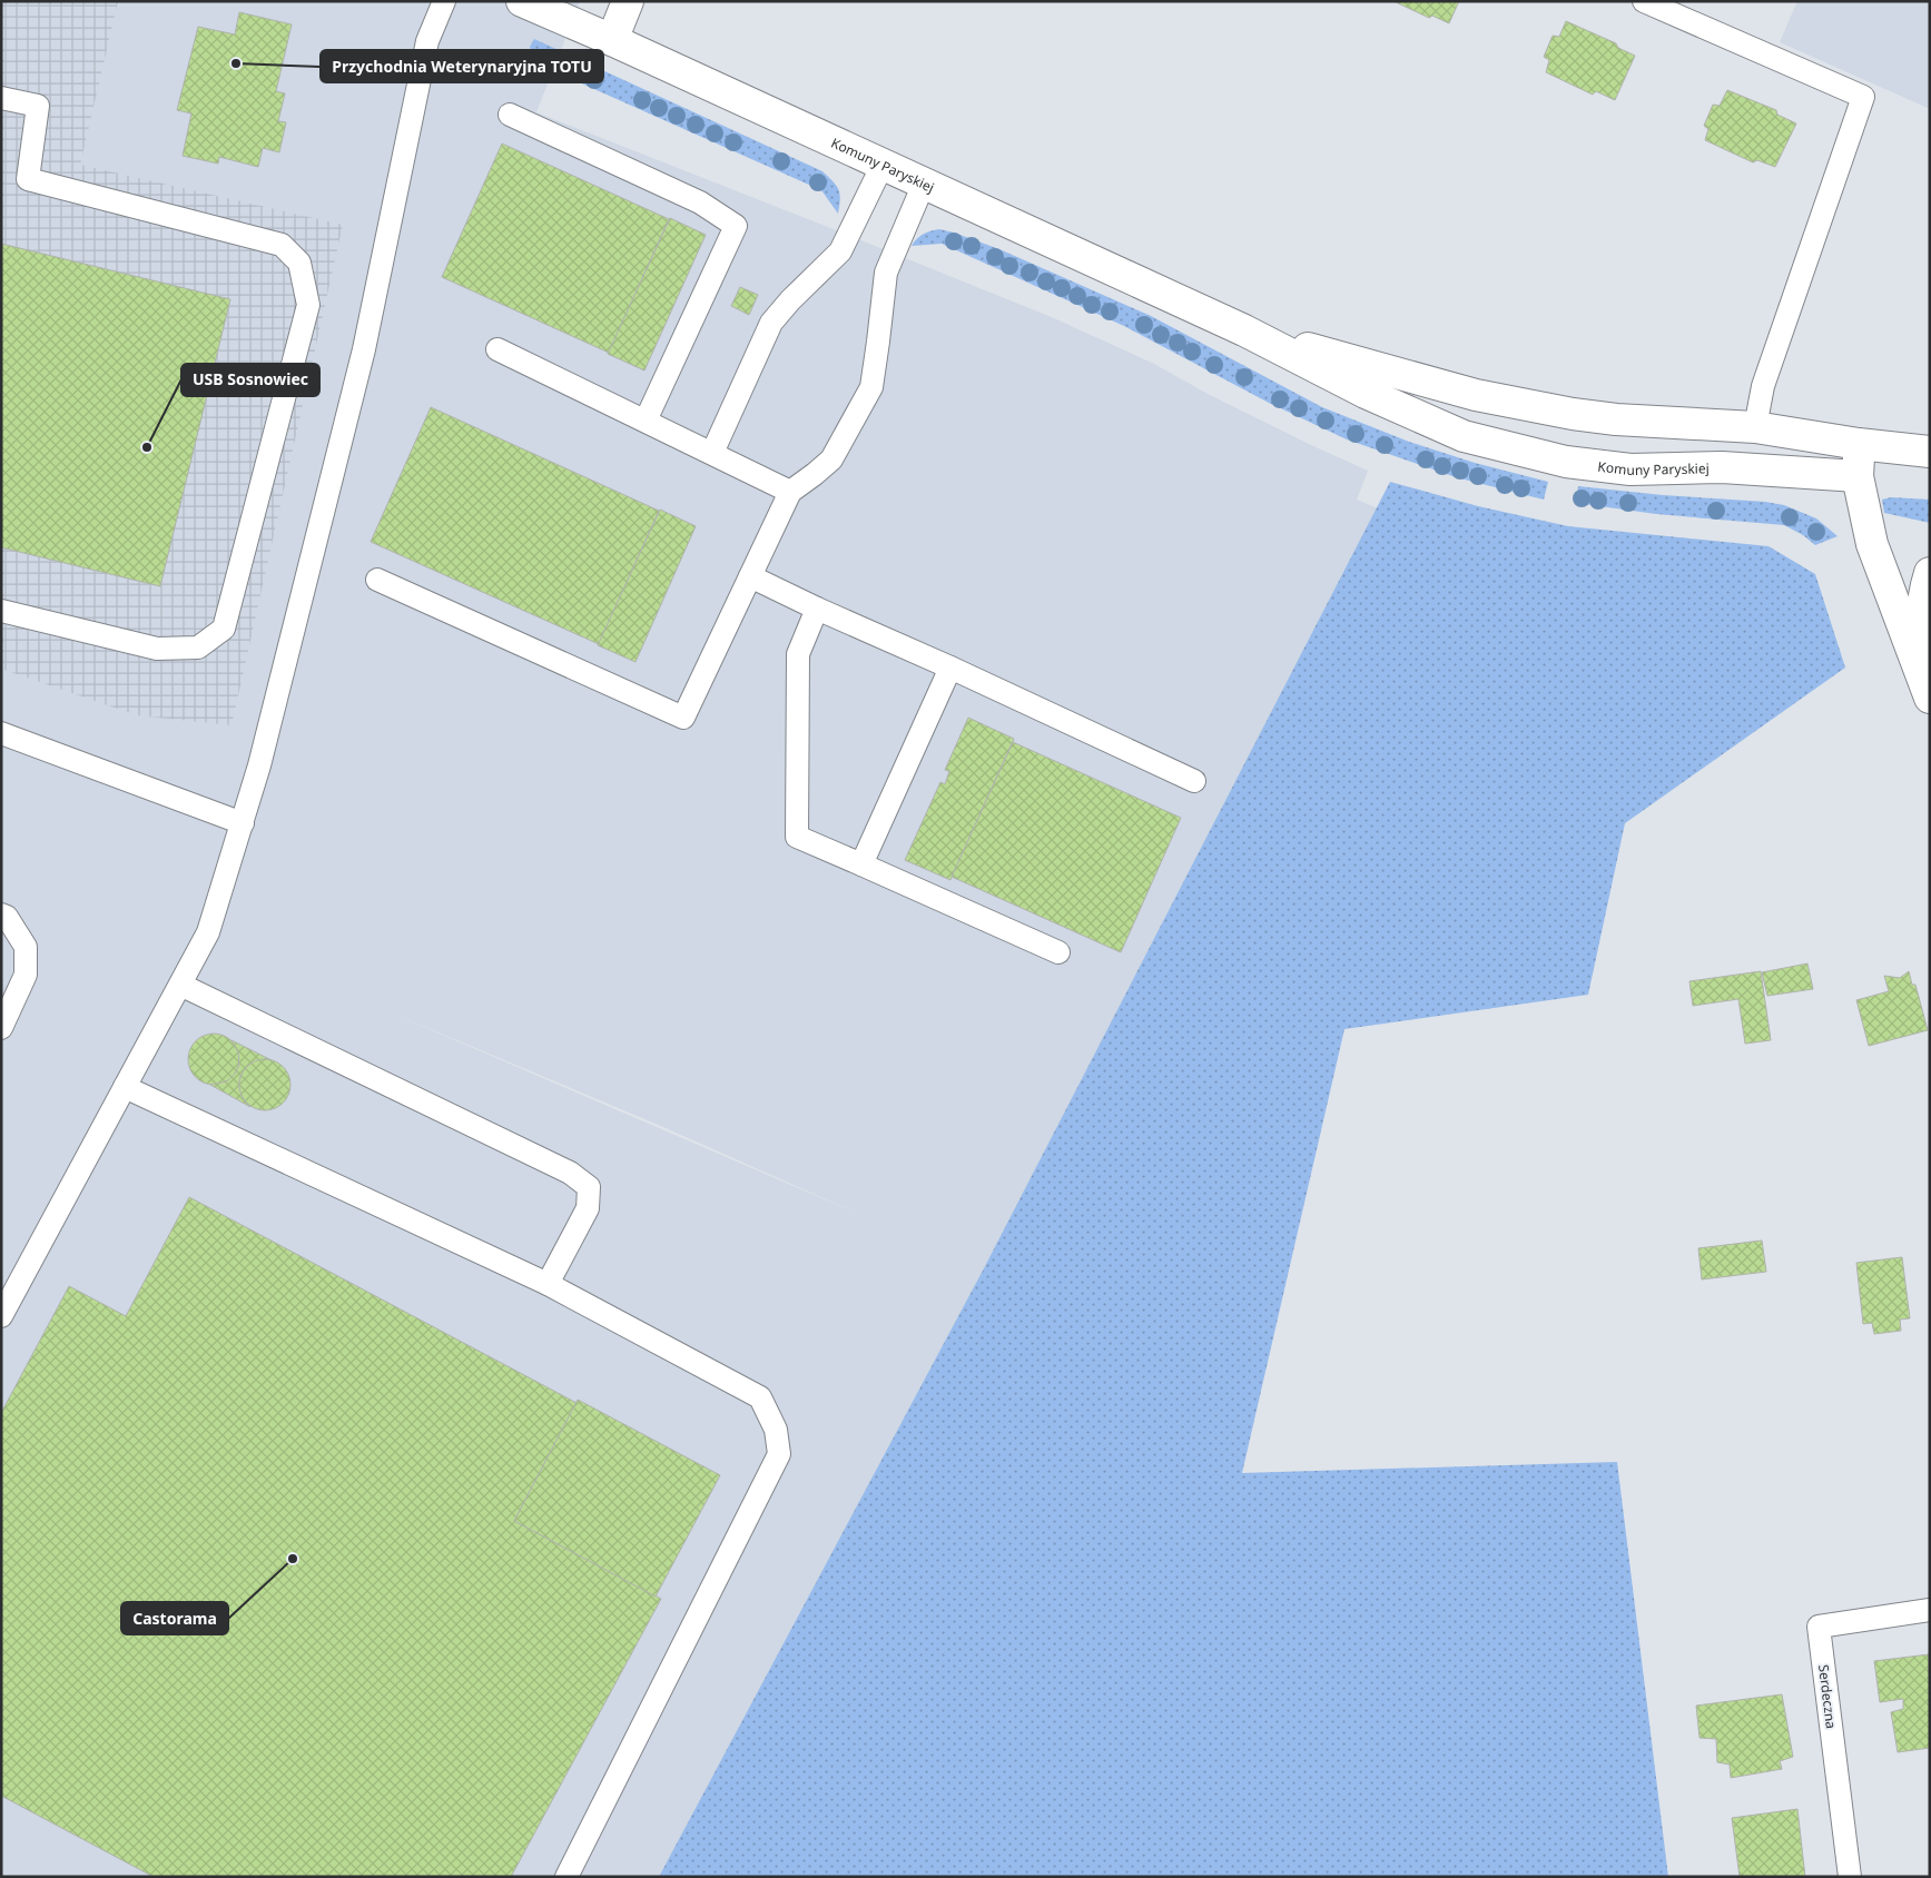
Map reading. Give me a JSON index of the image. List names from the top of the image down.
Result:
{
  "streets": {
    "street": ["Komuny Paryskiej"],
    "lane": ["Serdeczna"]
  },
  "places": ["Przychodnia Weterynaryjna TOTU", "USB Sosnowiec", "Castorama"]
}
